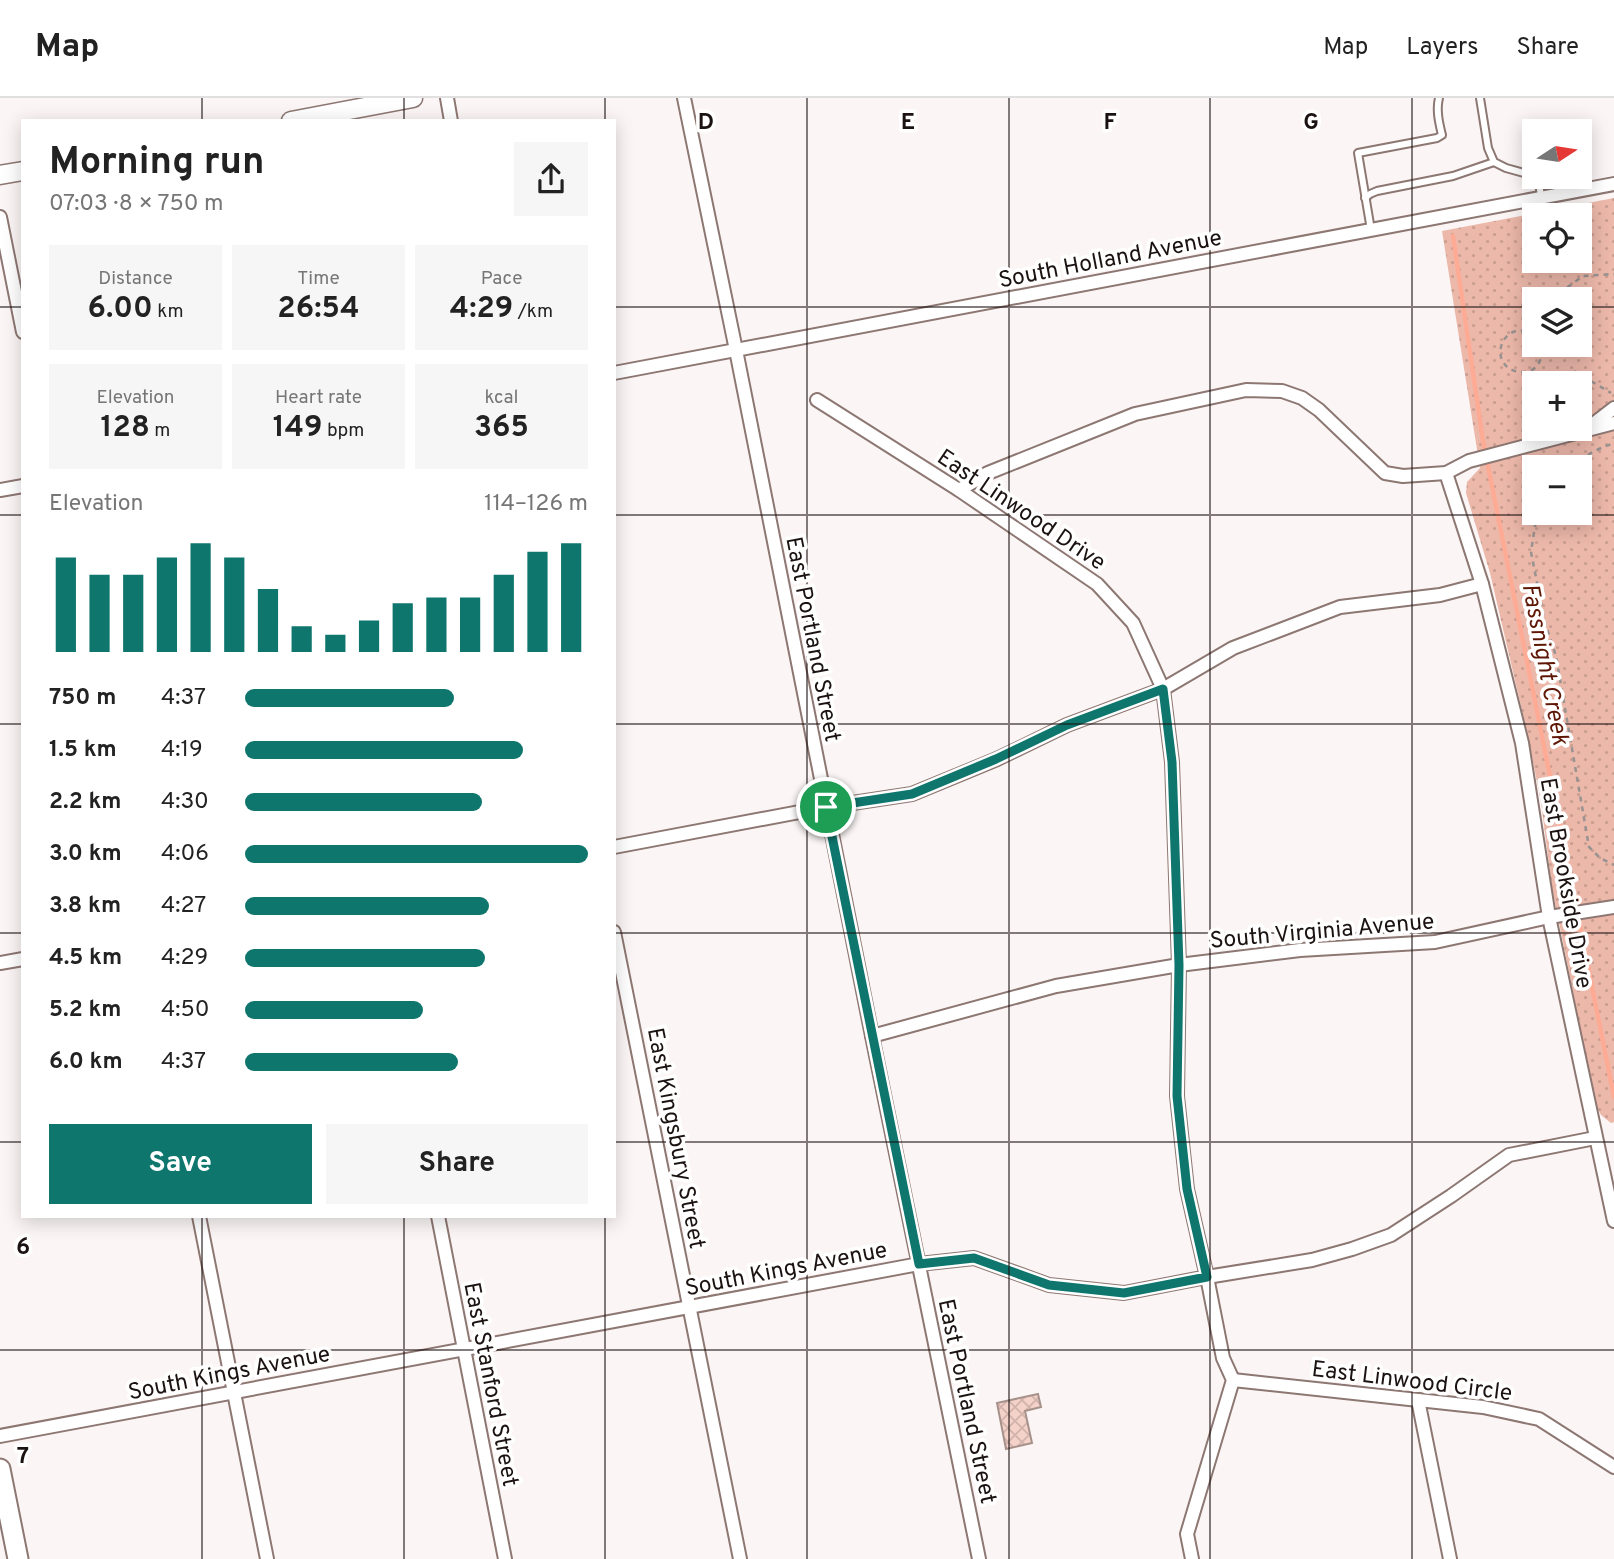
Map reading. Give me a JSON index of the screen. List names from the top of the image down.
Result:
{
  "streets": {
    "street": [
      "South Holland Avenue",
      "East Linwood Drive",
      "East Portland Street",
      "East Brookside Drive",
      "South Virginia Avenue",
      "East Kingsbury Street",
      "South Kings Avenue",
      "East Linwood Circle",
      "East Stanford Street"
    ]
  },
  "crossings": [
    ["South Holland Avenue", "East Portland Street"],
    ["East Linwood Drive", "South Virginia Avenue"],
    ["East Linwood Drive", "South Kings Avenue"],
    ["East Linwood Drive", "East Linwood Circle"],
    ["East Portland Street", "South Virginia Avenue"],
    ["East Portland Street", "South Kings Avenue"],
    ["East Brookside Drive", "South Virginia Avenue"],
    ["East Brookside Drive", "South Kings Avenue"],
    ["East Kingsbury Street", "South Kings Avenue"],
    ["South Kings Avenue", "East Stanford Street"]
  ],
  "water": ["Fassnight Creek"],
  "north": "right",
  "page": {
    "header": "Map",
    "nav": ["Map", "Layers", "Share"],
    "map_buttons": ["+", "−"],
    "heading": ["Morning run", "07:03 · 8 × 750 m"],
    "stats": [
      ["Distance", "6.00 km"],
      ["Time", "26:54"],
      ["Pace", "4:29 /km"],
      ["Elevation", "128 m"],
      ["Heart rate", "149 bpm"],
      ["kcal", "365"]
    ],
    "chart": ["Elevation", "114–126 m"],
    "list": [
      {
        "name": "750 m",
        "note": "4:37"
      },
      {
        "name": "1.5 km",
        "note": "4:19"
      },
      {
        "name": "2.2 km",
        "note": "4:30"
      },
      {
        "name": "3.0 km",
        "note": "4:06"
      },
      {
        "name": "3.8 km",
        "note": "4:27"
      },
      {
        "name": "4.5 km",
        "note": "4:29"
      },
      {
        "name": "5.2 km",
        "note": "4:50"
      },
      {
        "name": "6.0 km",
        "note": "4:37"
      }
    ],
    "buttons": ["Save", "Share"]
  },
  "grid": {
    "columns": [
      "D",
      "E",
      "F",
      "G"
    ],
    "rows": ["6", "7"]
  }
}
